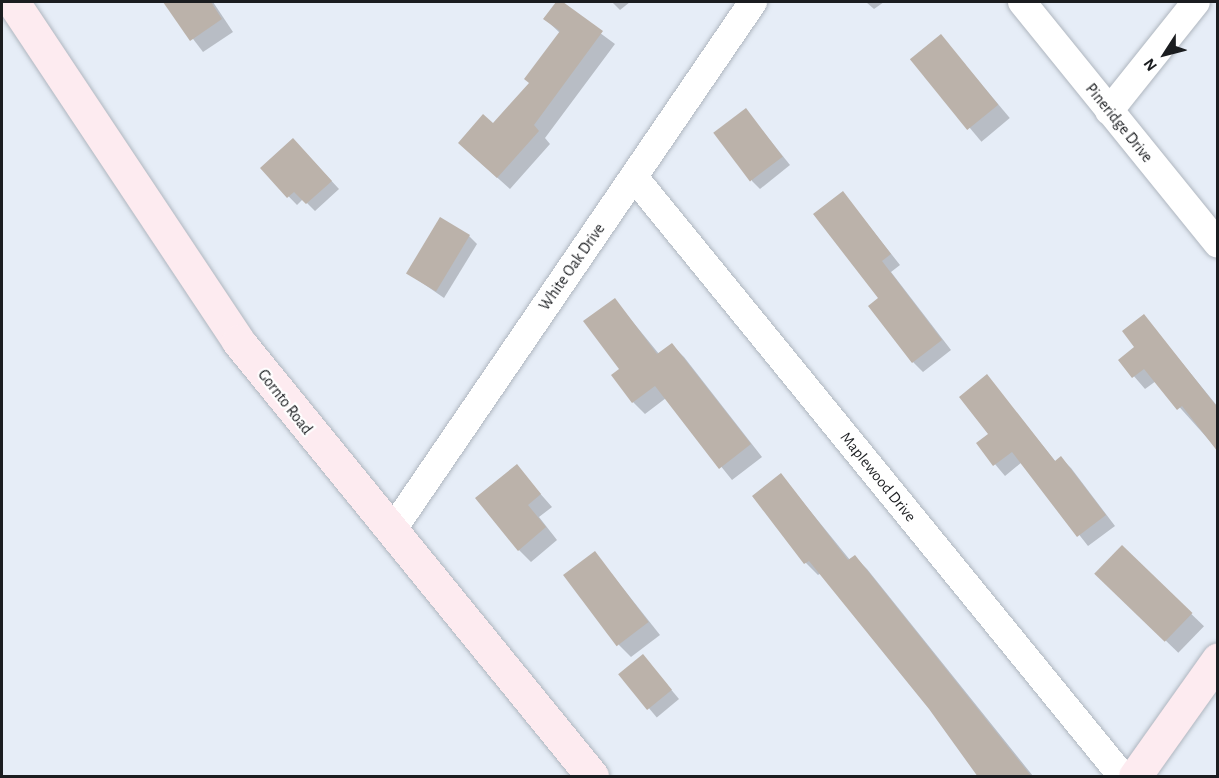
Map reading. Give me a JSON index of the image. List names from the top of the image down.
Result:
{
  "streets": {
    "main road": ["Gornto Road"],
    "street": ["Pineridge Drive", "White Oak Drive", "Maplewood Drive"]
  },
  "crossings": [
    ["White Oak Drive", "Gornto Road"],
    ["White Oak Drive", "Maplewood Drive"]
  ],
  "north": "bottom left"
}
